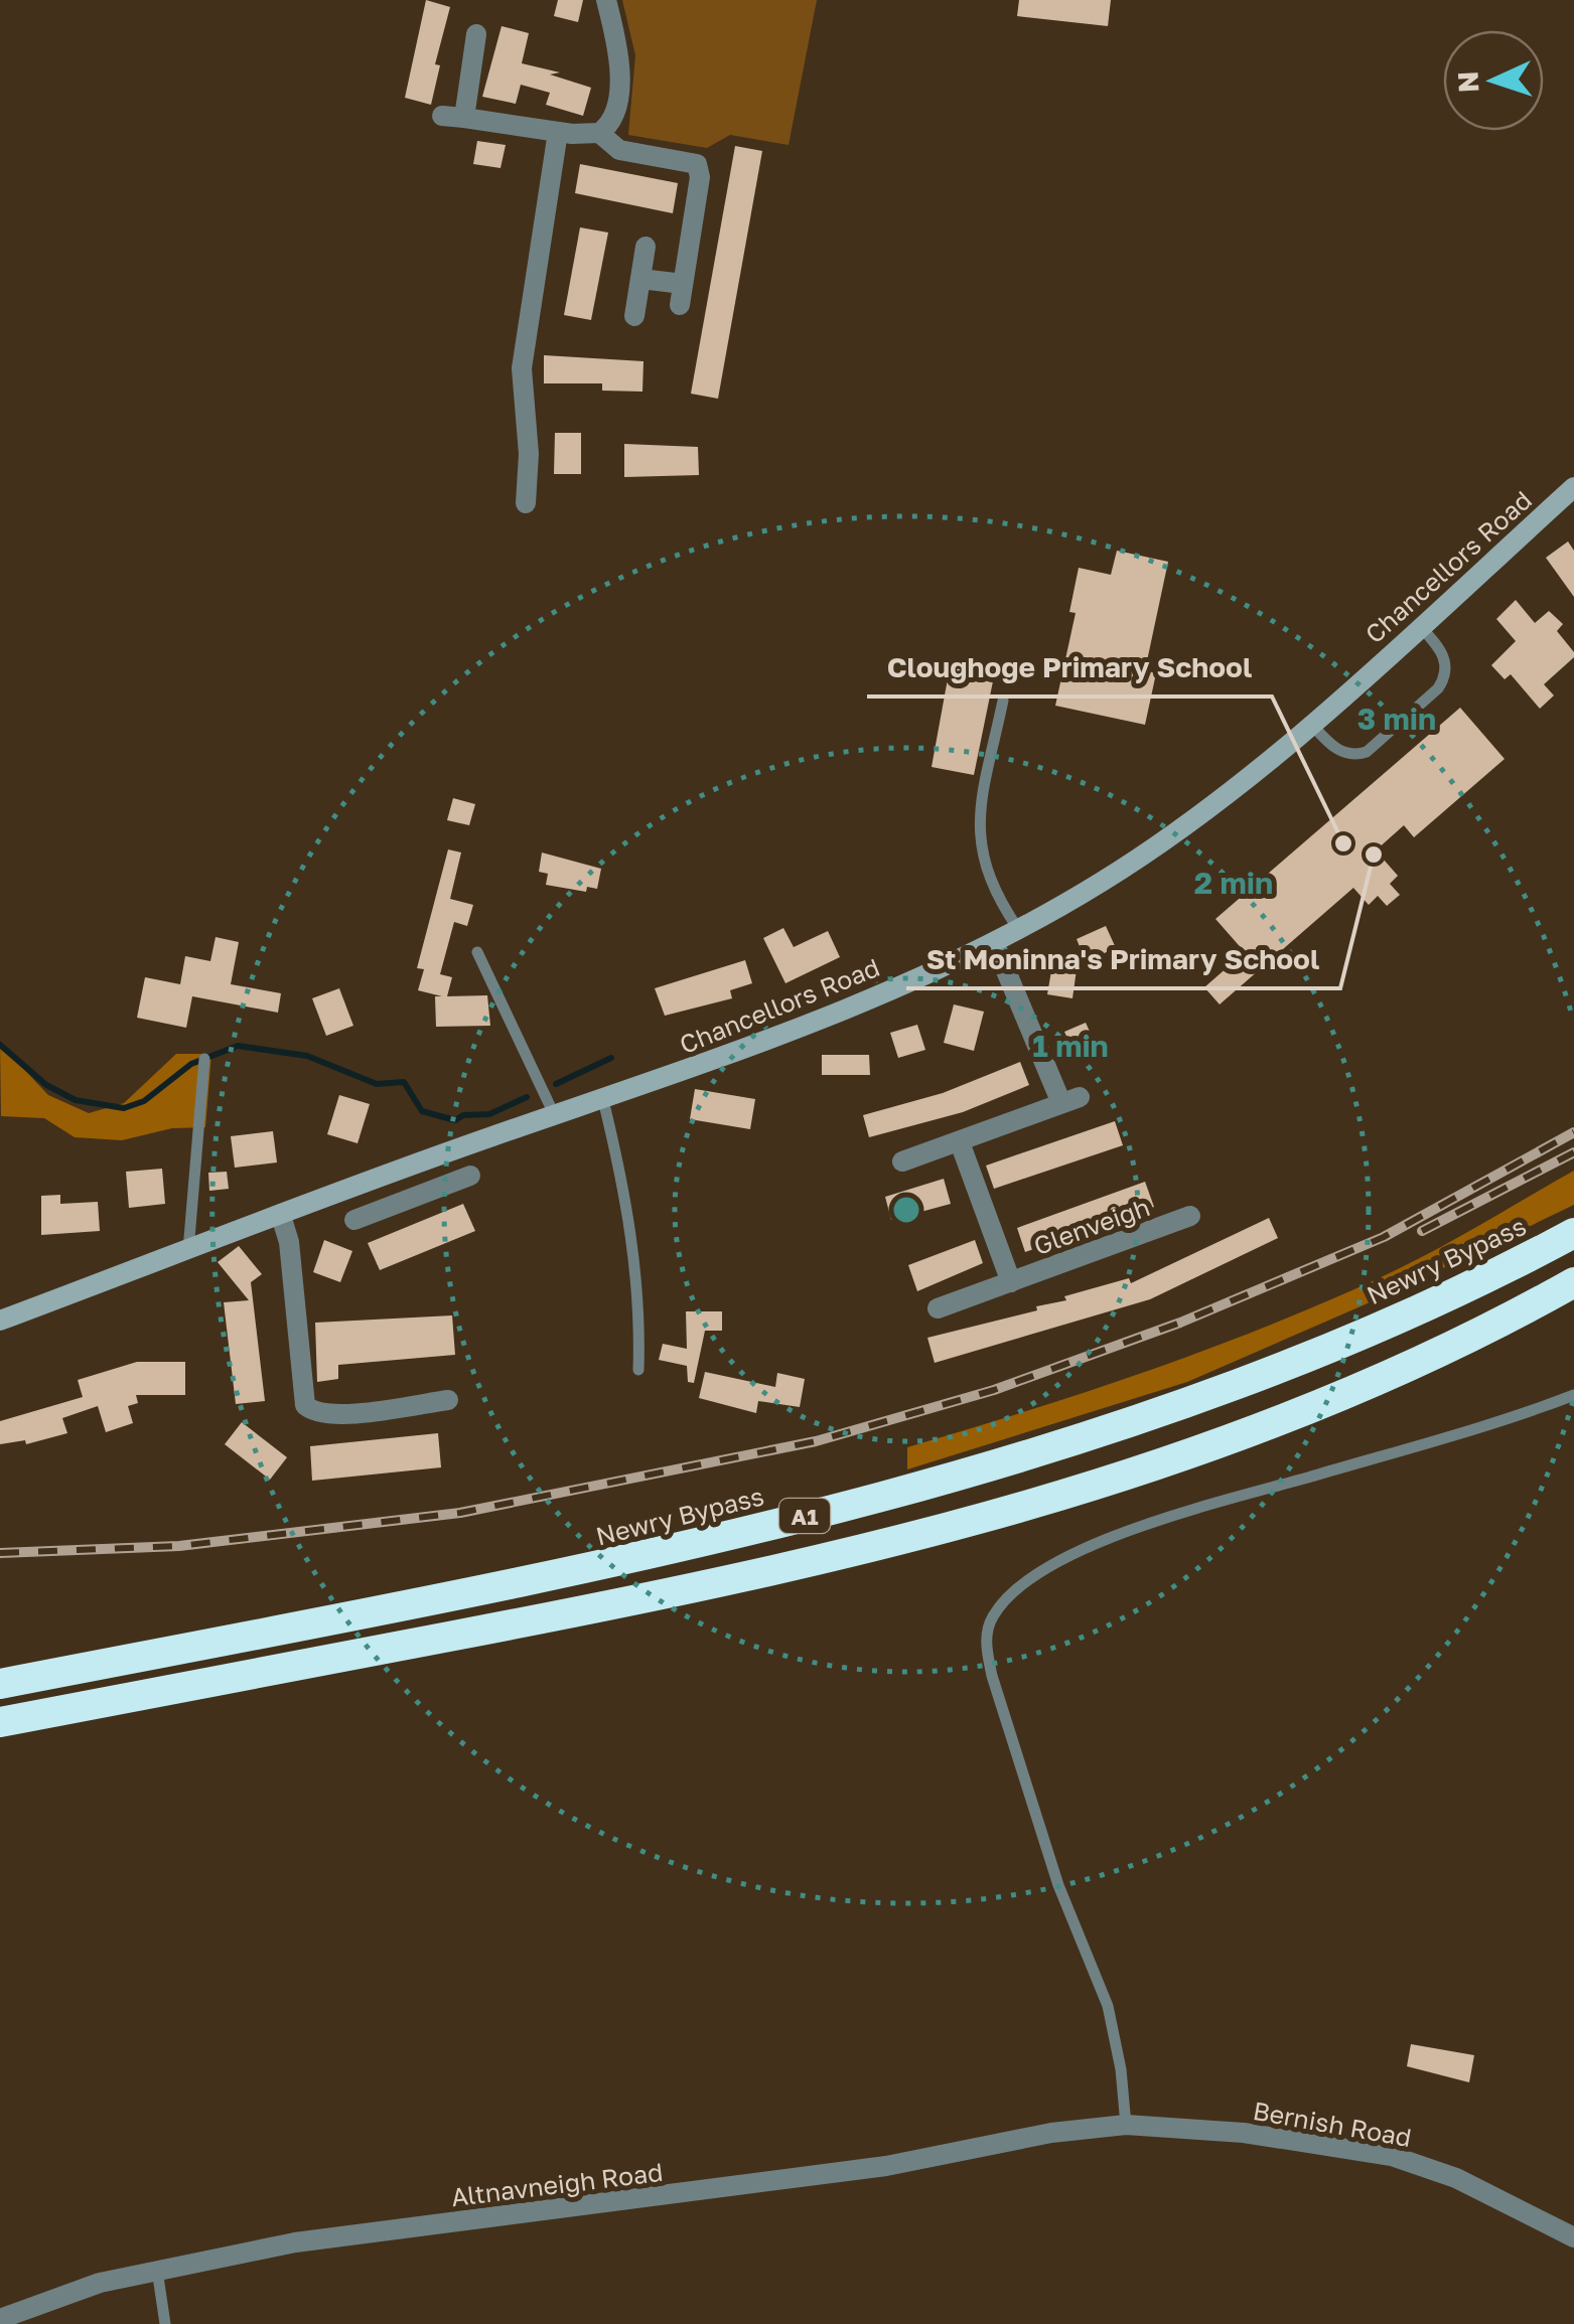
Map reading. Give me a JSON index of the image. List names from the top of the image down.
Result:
{
  "streets": {
    "highway": ["Newry Bypass", "A1"],
    "street": [
      "Chancellors Road",
      "Glenveigh",
      "Bernish Road",
      "Altnavneigh Road"
    ]
  },
  "crossings": [
    ["Bernish Road", "Altnavneigh Road"]
  ],
  "places": ["Cloughoge Primary School", "St Moninna's Primary School"],
  "north": "left",
  "rings": ["3 min", "2 min", "1 min"]
}
